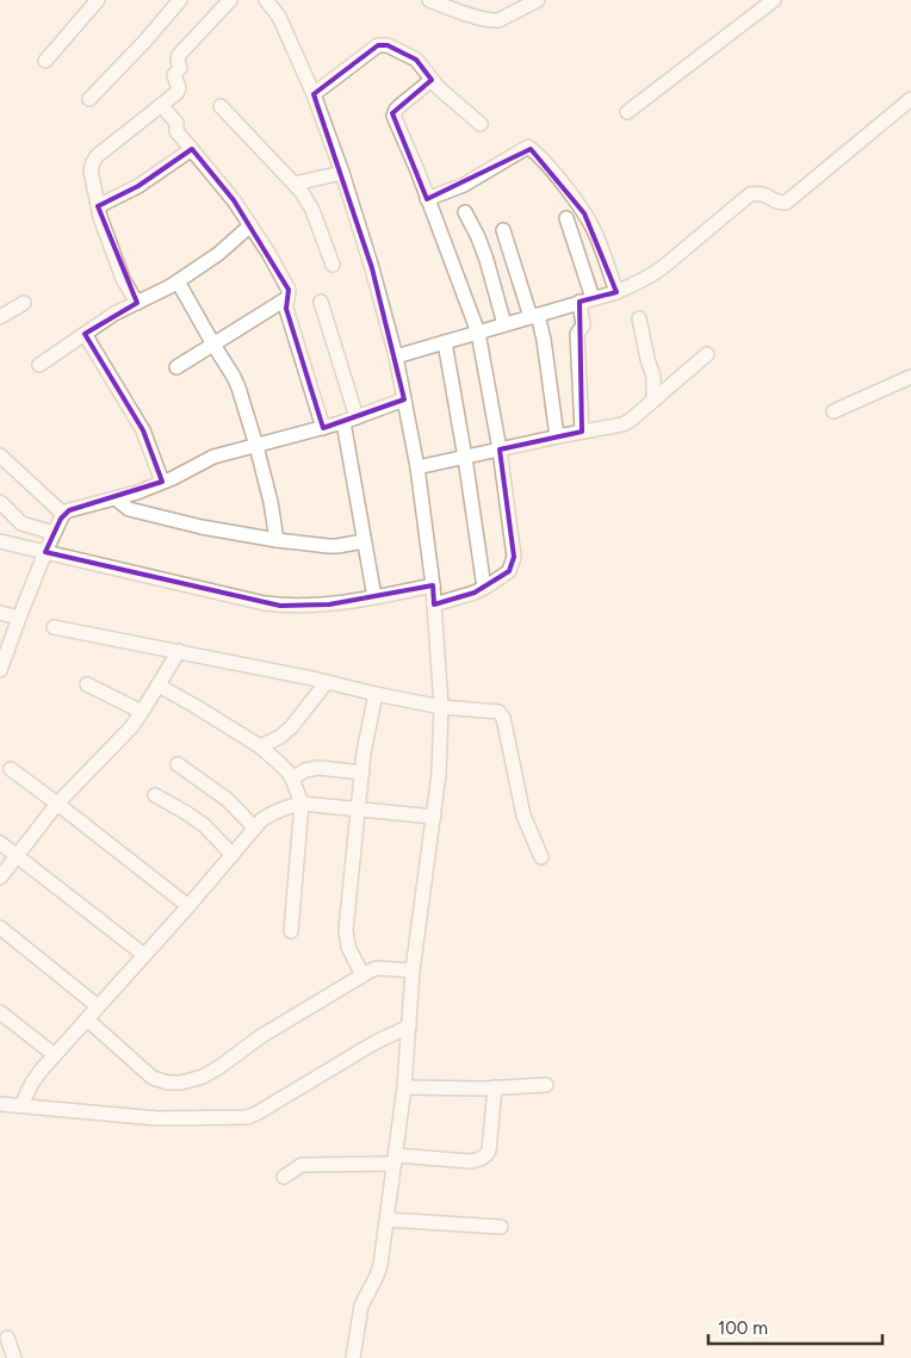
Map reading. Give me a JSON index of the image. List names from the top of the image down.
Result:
{
  "scale_bar": "100 m"
}
